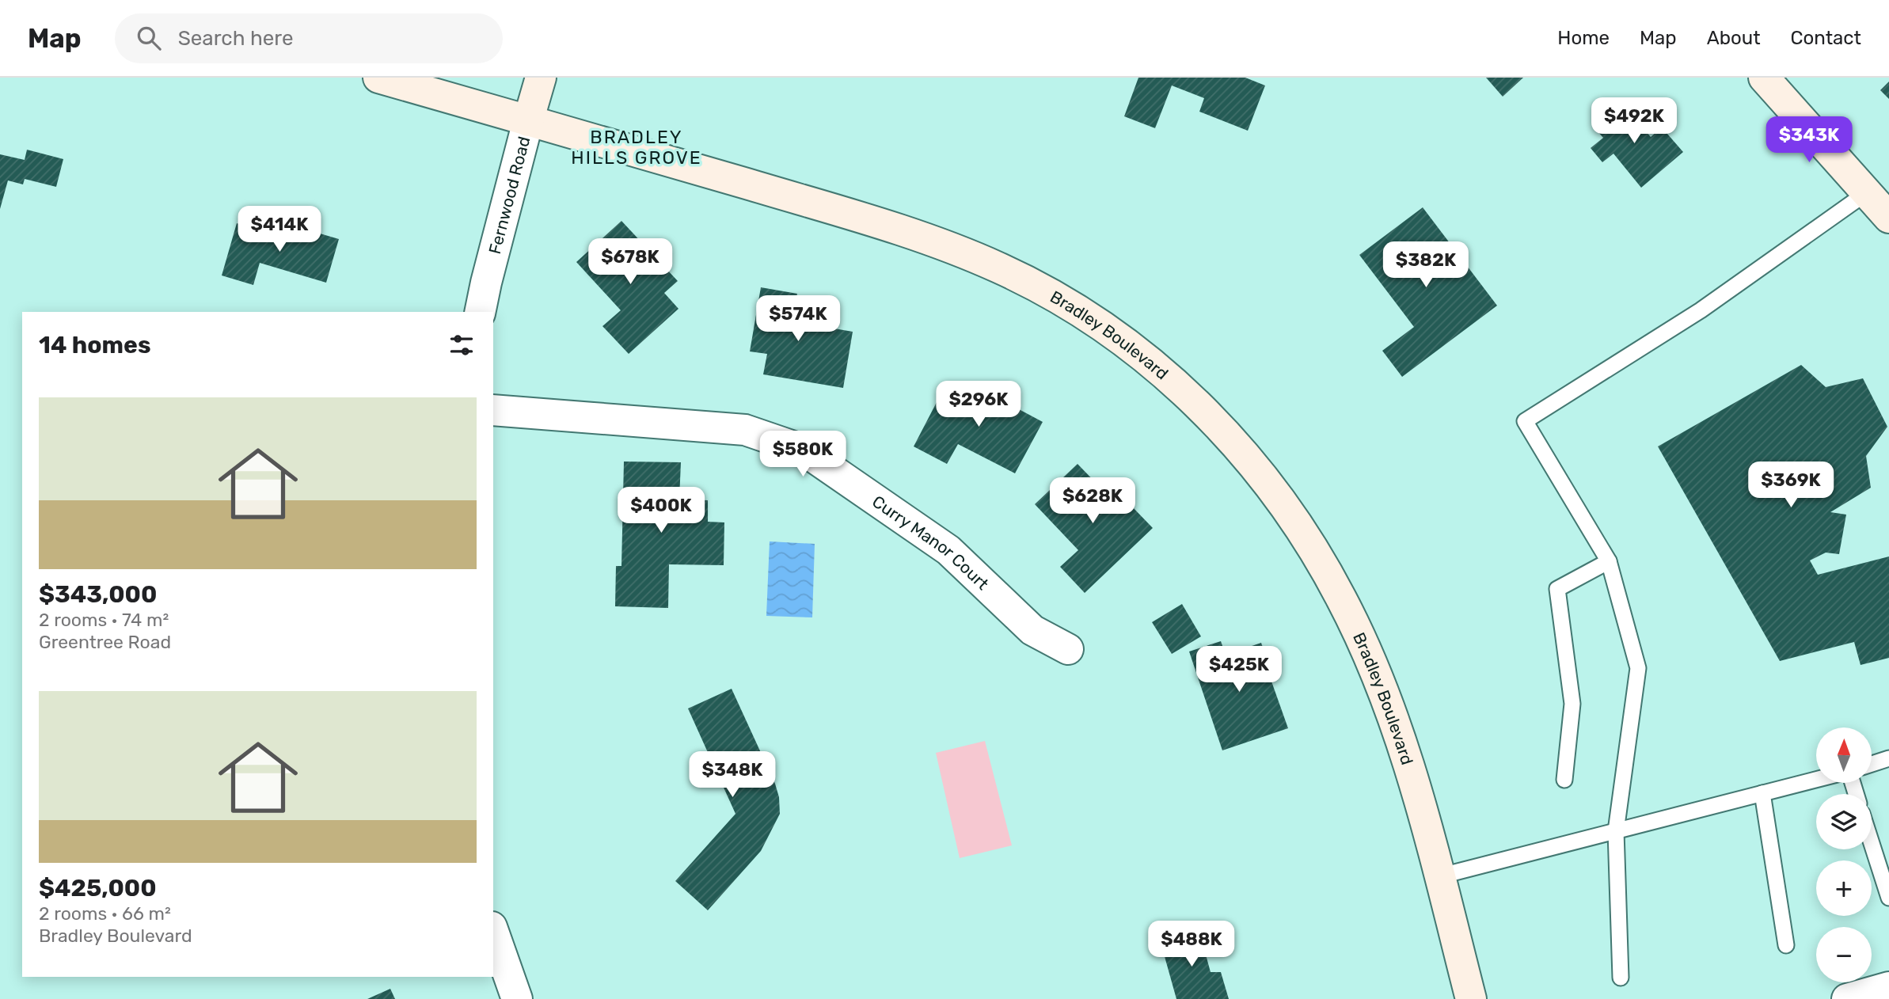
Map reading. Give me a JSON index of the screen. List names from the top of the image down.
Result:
{
  "streets": {
    "main road": ["Fernwood Road", "Bradley Boulevard"],
    "street": ["Curry Manor Court"]
  },
  "crossings": [
    ["Fernwood Road", "Bradley Boulevard"]
  ],
  "districts": ["BRADLEY HILLS GROVE"],
  "north": "top",
  "page": {
    "header": "Map",
    "search": "Search here",
    "nav": [
      "Home",
      "Map",
      "About",
      "Contact"
    ],
    "price": [
      "$492K",
      "$343K",
      "$414K",
      "$678K",
      "$382K",
      "$574K",
      "$296K",
      "$580K",
      "$369K",
      "$628K",
      "$400K",
      "$425K",
      "$348K",
      "$488K"
    ],
    "heading": "14 homes",
    "list": [
      {
        "name": "$343,000",
        "note": "2 rooms · 74 m² · Greentree Road"
      },
      {
        "name": "$425,000",
        "note": "2 rooms · 66 m² · Bradley Boulevard"
      }
    ],
    "map_buttons": ["+", "−"]
  }
}
